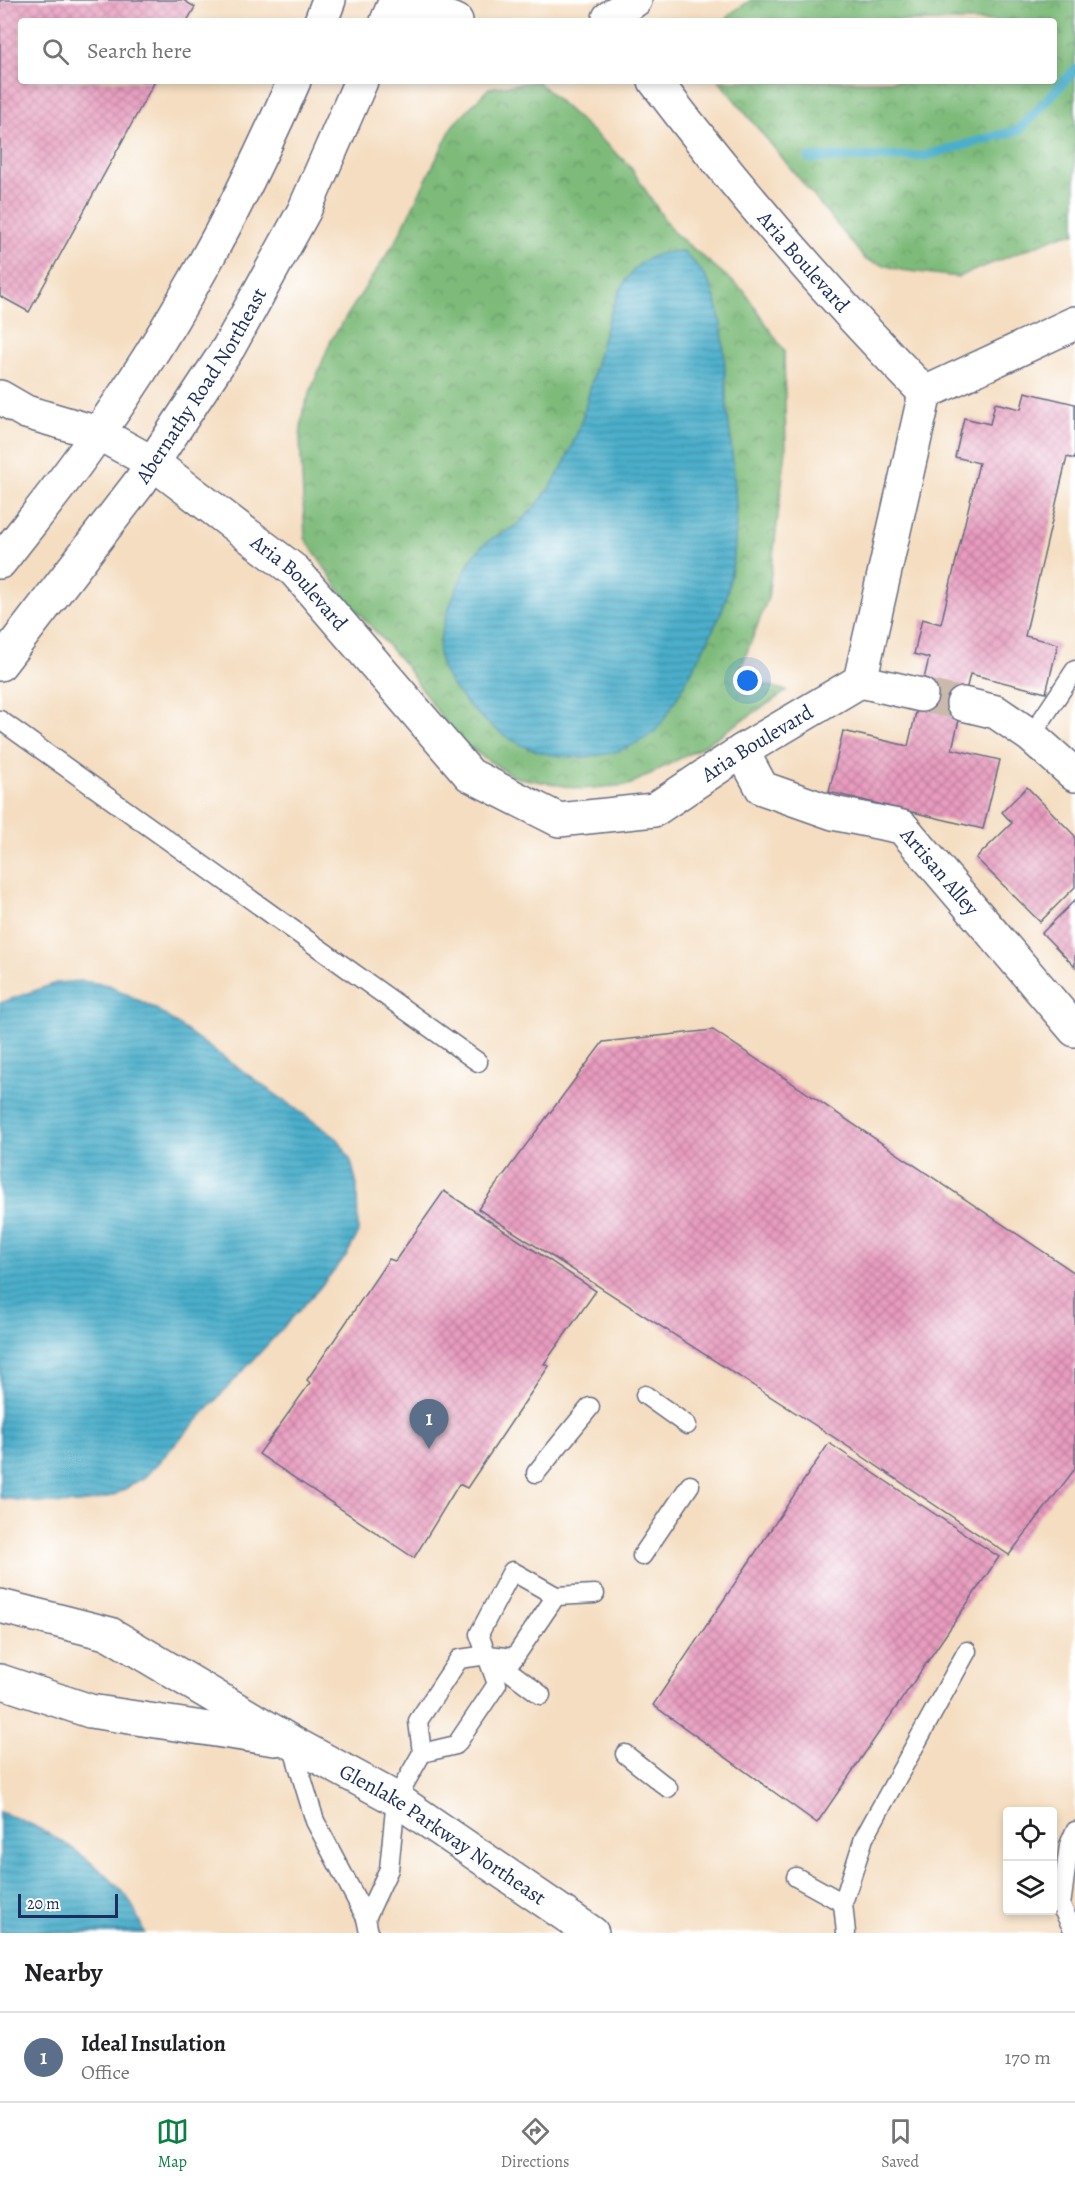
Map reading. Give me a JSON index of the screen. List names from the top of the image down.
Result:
{
  "streets": {
    "street": [
      "Aria Boulevard",
      "Abernathy Road Northeast",
      "Artisan Alley",
      "Glenlake Parkway Northeast"
    ]
  },
  "crossings": [
    ["Aria Boulevard", "Abernathy Road Northeast"],
    ["Aria Boulevard", "Artisan Alley"]
  ],
  "scale_bar": "20 m",
  "page": {
    "search": "Search here",
    "pins": "1",
    "scale": "20 m",
    "heading": "Nearby",
    "list": [
      {
        "mark": "1",
        "name": "Ideal Insulation",
        "note": "Office",
        "value": "170 m"
      }
    ],
    "nav": ["Map", "Directions", "Saved"]
  }
}
